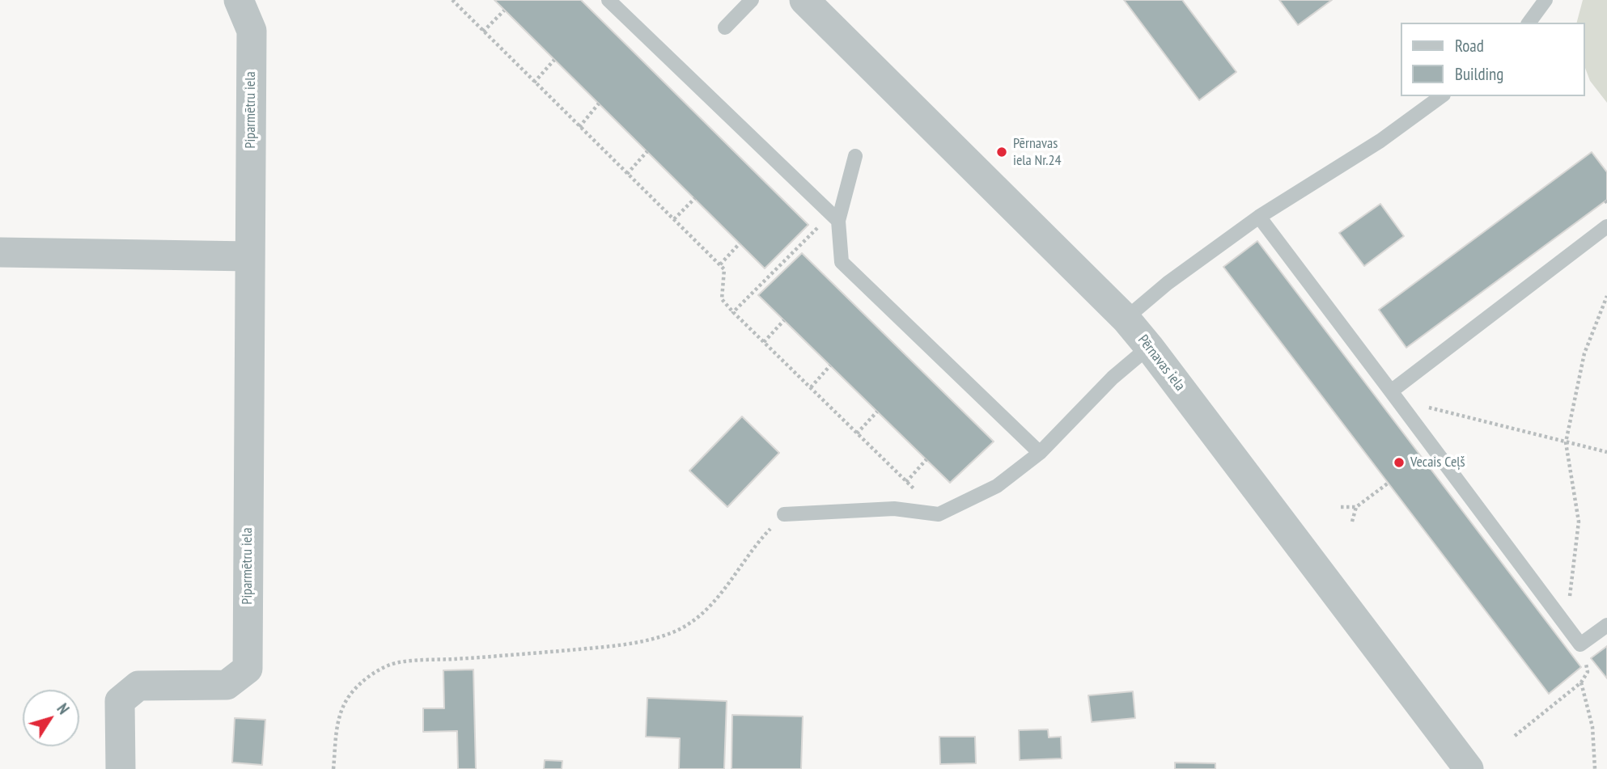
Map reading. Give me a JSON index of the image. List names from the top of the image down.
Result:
{
  "streets": {
    "street": ["Piparmētru iela", "Pērnavas iela"]
  },
  "places": ["Pērnavas iela Nr.24", "Vecais Ceļš"],
  "legend": ["Road", "Building"],
  "north": "top right"
}
